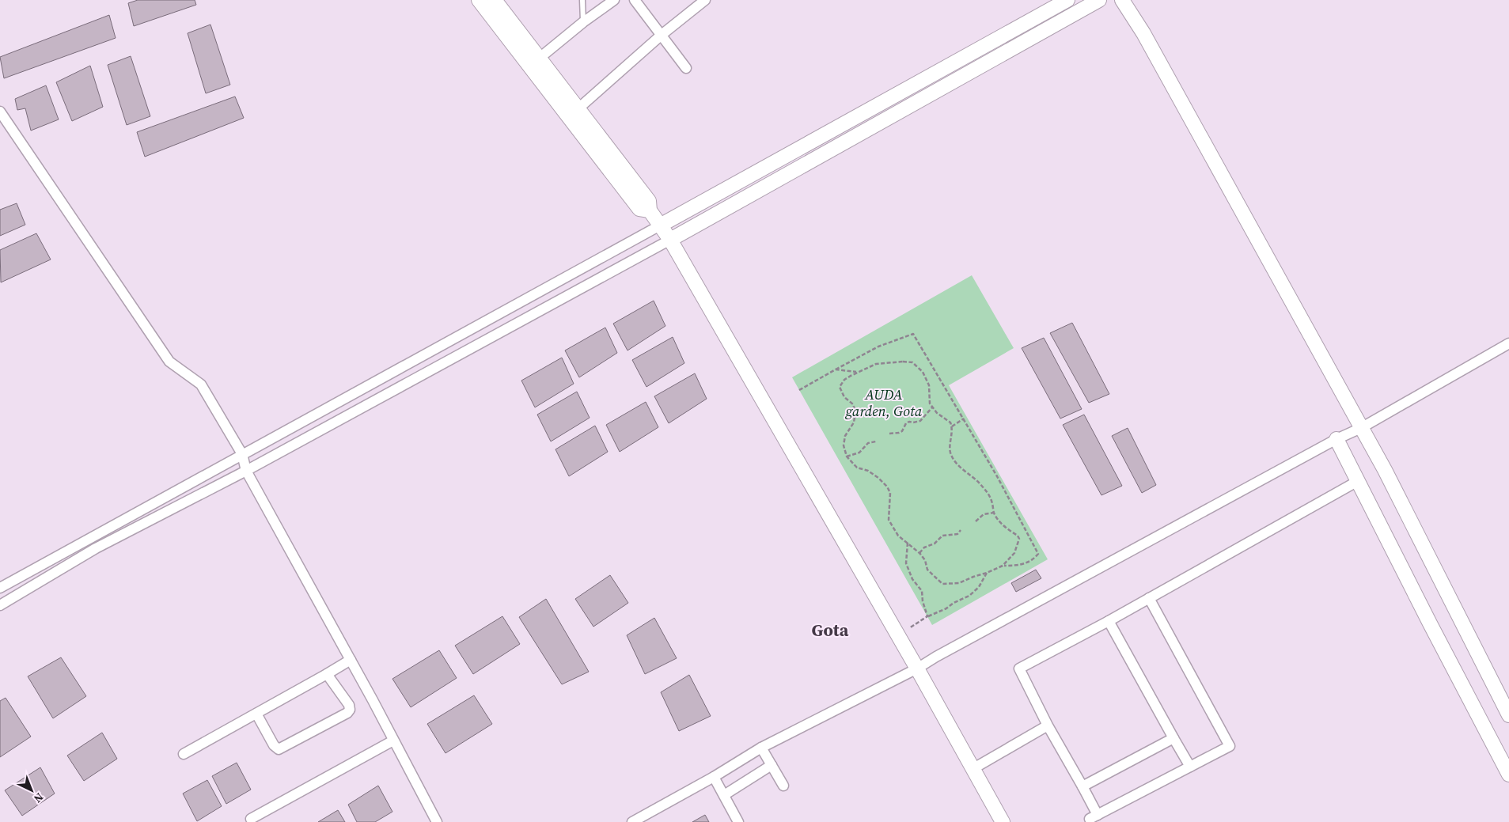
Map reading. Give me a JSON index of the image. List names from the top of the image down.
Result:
{
  "districts": ["Gota"],
  "parks": ["AUDA garden, Gota"],
  "north": "bottom right"
}
